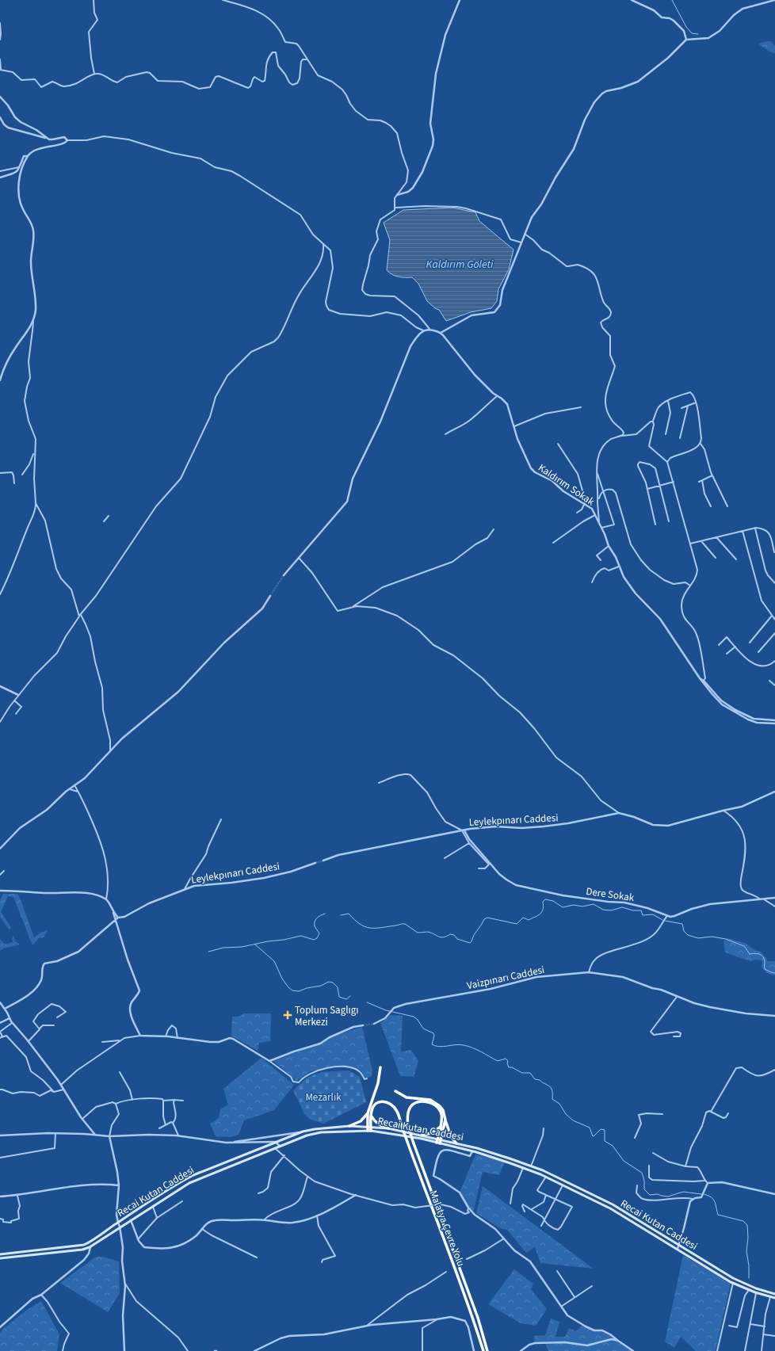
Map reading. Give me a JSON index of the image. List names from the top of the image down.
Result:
{
  "streets": {
    "highway": ["Malatya Çevre Yolu"],
    "main road": ["Recai Kutan Caddesi"],
    "street": [
      "Kaldırım Sokak",
      "Leylekpınarı Caddesi",
      "Dere Sokak",
      "Vaizpınarı Caddesi"
    ]
  },
  "crossings": [
    ["Leylekpınarı Caddesi", "Dere Sokak"]
  ],
  "water": ["Kaldırım Göleti"],
  "parks": ["Mezarlık"],
  "places": {
    "health": ["Toplum Saglıgı Merkezi"]
  }
}
